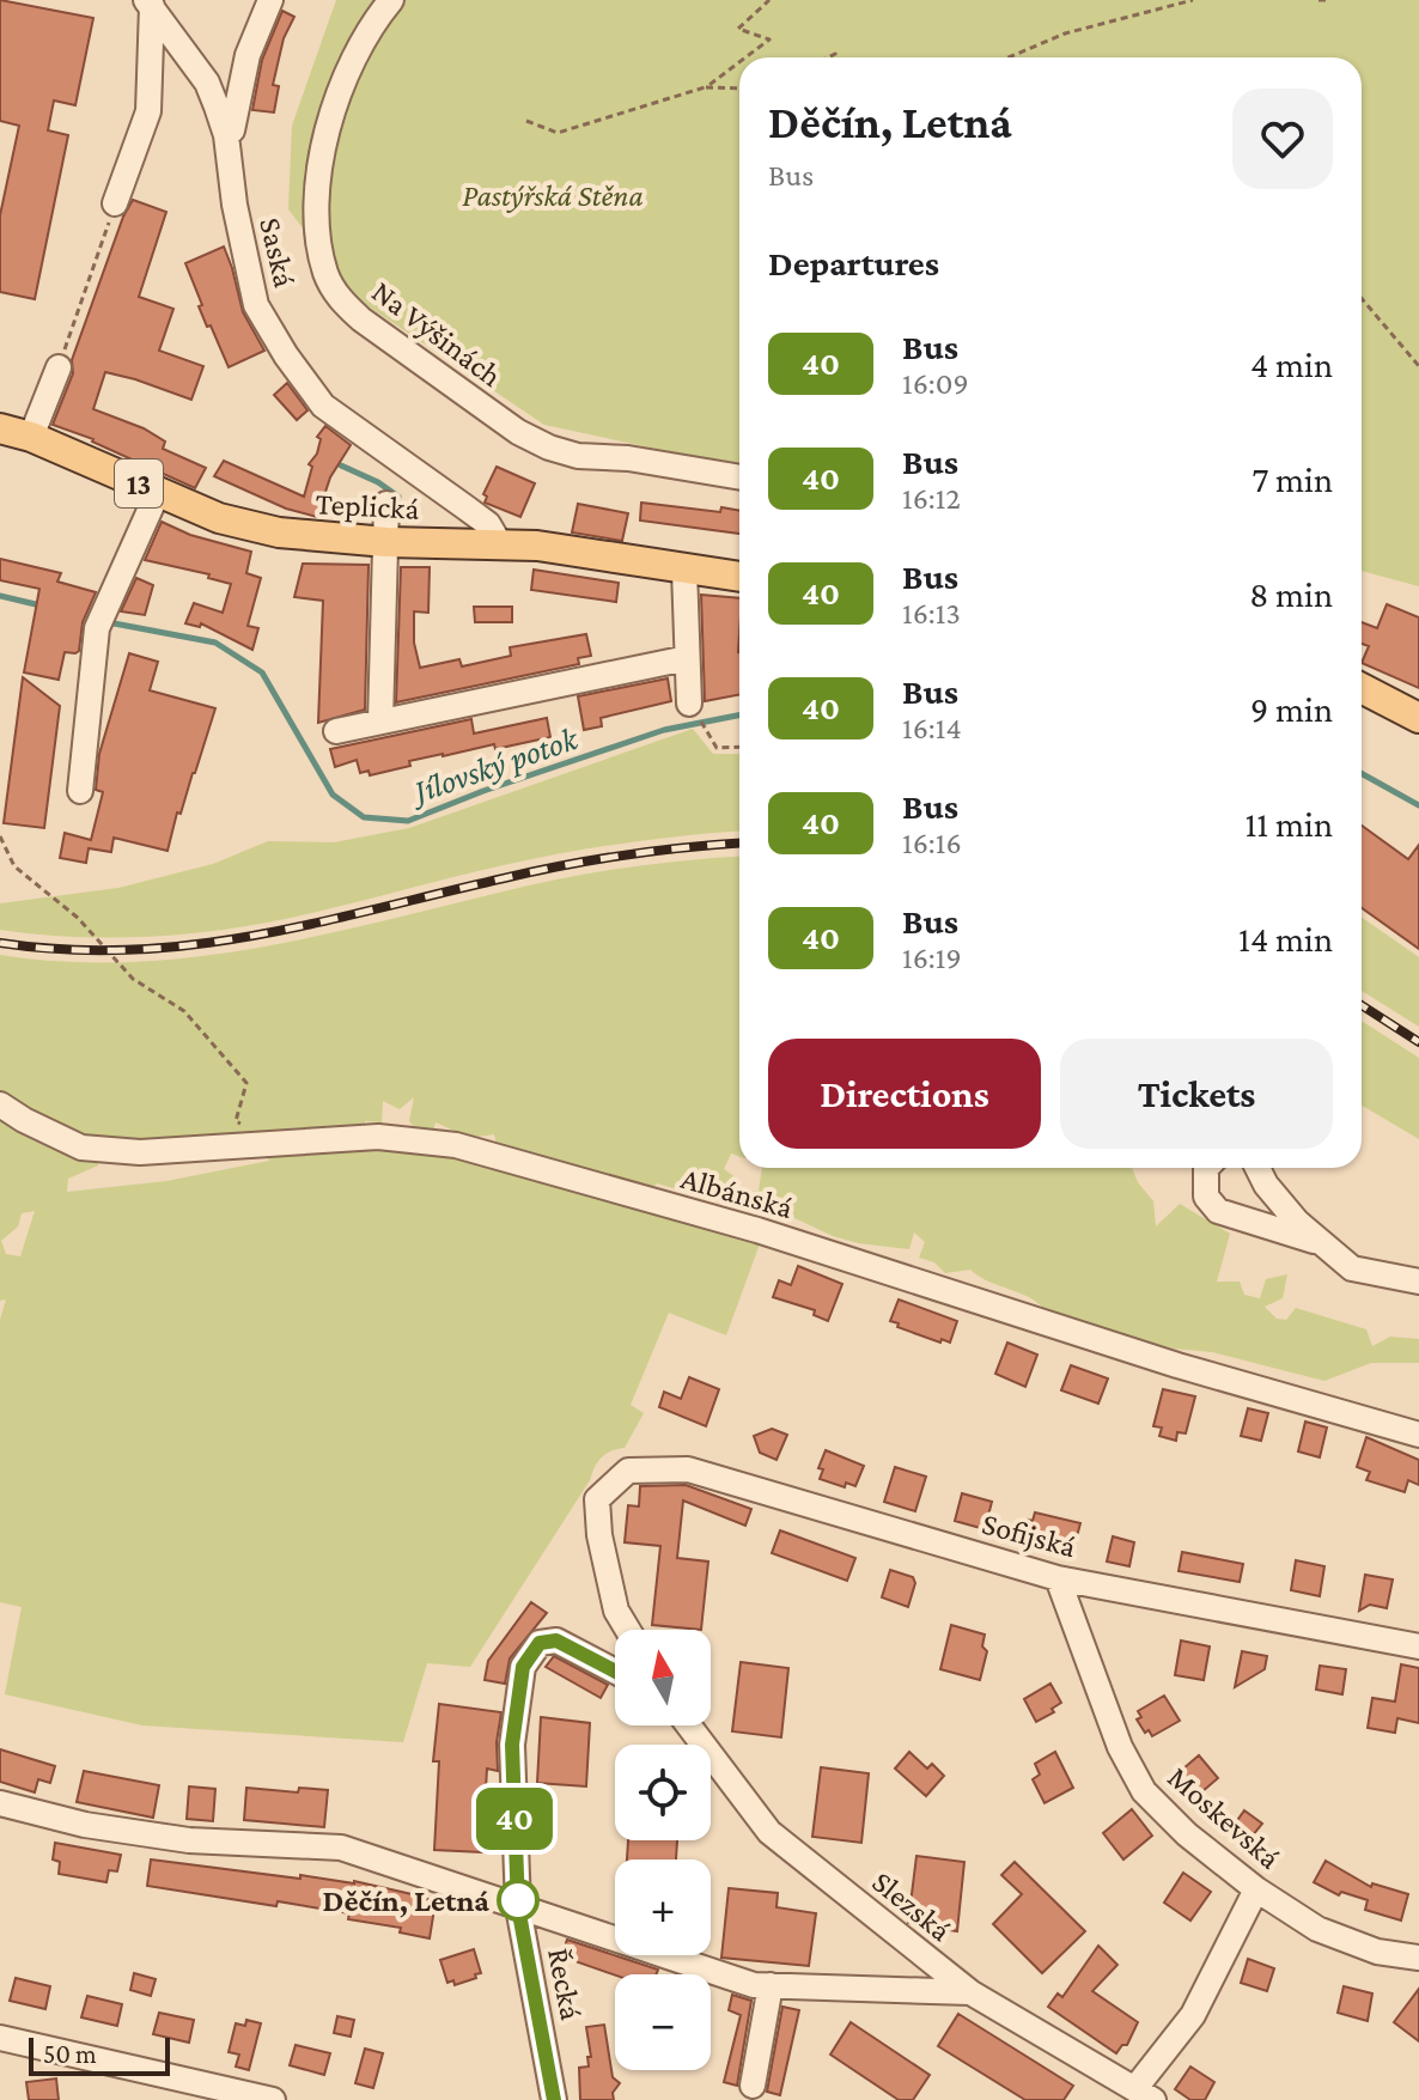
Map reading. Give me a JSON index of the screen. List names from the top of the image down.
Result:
{
  "streets": {
    "main road": ["13", "Teplická"],
    "street": [
      "Saská",
      "Na Výšinách",
      "Albánská",
      "Sofijská",
      "Moskevská",
      "Slezská",
      "Řecká"
    ]
  },
  "crossings": [
    ["Saská", "Teplická"],
    ["Sofijská", "Moskevská"]
  ],
  "water": ["Jílovský potok"],
  "parks": ["Pastýřská Stěna"],
  "places": ["Děčín, Letná"],
  "lines": ["bus line 40"],
  "scale_bar": "50 m",
  "north": "top",
  "page": {
    "on_map": "40",
    "heading": [
      ["Děčín, Letná", "Bus"],
      "Departures"
    ],
    "list": [
      {
        "mark": "40",
        "name": "Bus",
        "note": "16:09",
        "value": "4 min"
      },
      {
        "mark": "40",
        "name": "Bus",
        "note": "16:12",
        "value": "7 min"
      },
      {
        "mark": "40",
        "name": "Bus",
        "note": "16:13",
        "value": "8 min"
      },
      {
        "mark": "40",
        "name": "Bus",
        "note": "16:14",
        "value": "9 min"
      },
      {
        "mark": "40",
        "name": "Bus",
        "note": "16:16",
        "value": "11 min"
      },
      {
        "mark": "40",
        "name": "Bus",
        "note": "16:19",
        "value": "14 min"
      }
    ],
    "buttons": ["Directions", "Tickets"],
    "map_buttons": ["+", "−"],
    "scale": "50 m"
  }
}
